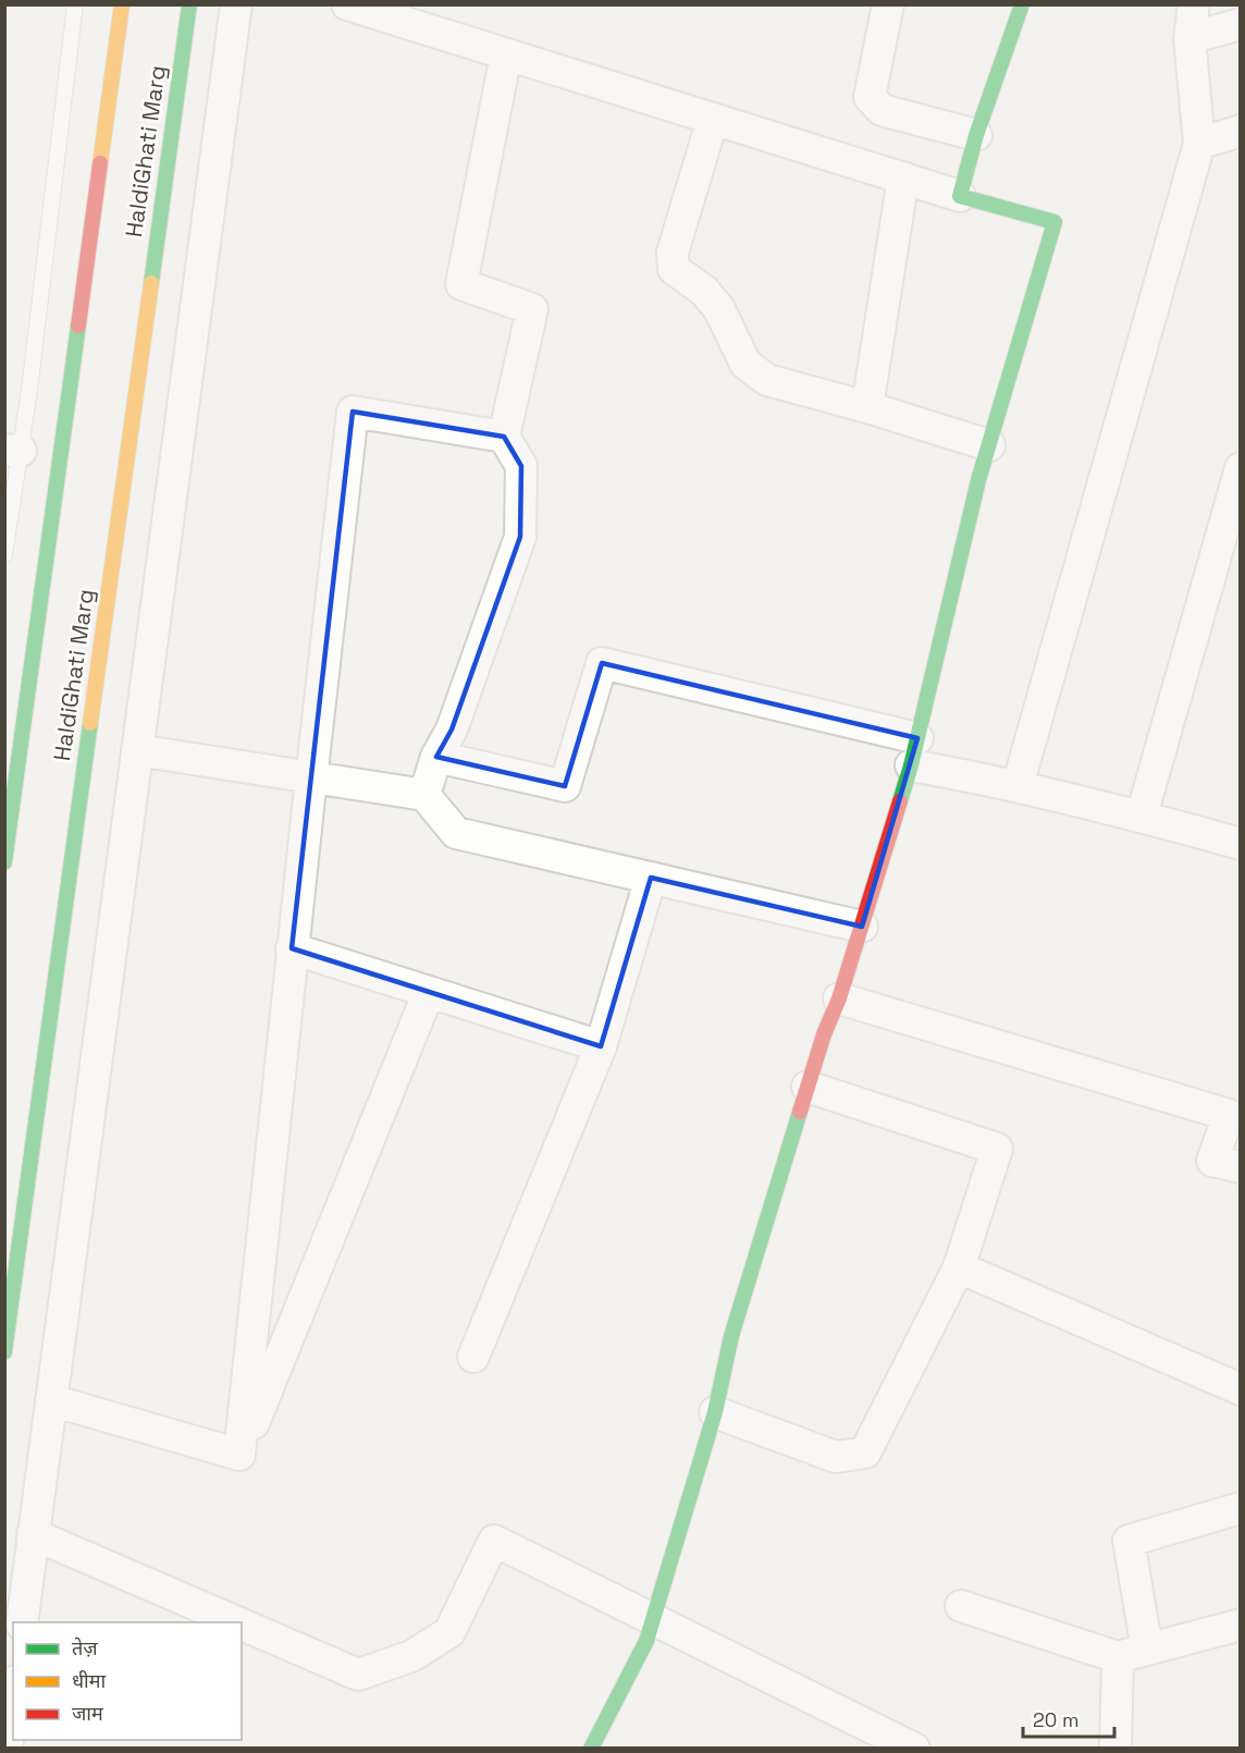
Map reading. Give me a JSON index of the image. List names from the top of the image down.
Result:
{
  "streets": {
    "street": ["HaldiGhati Marg"]
  },
  "legend": ["तेज़", "धीमा", "जाम"],
  "scale_bar": "20 m"
}
